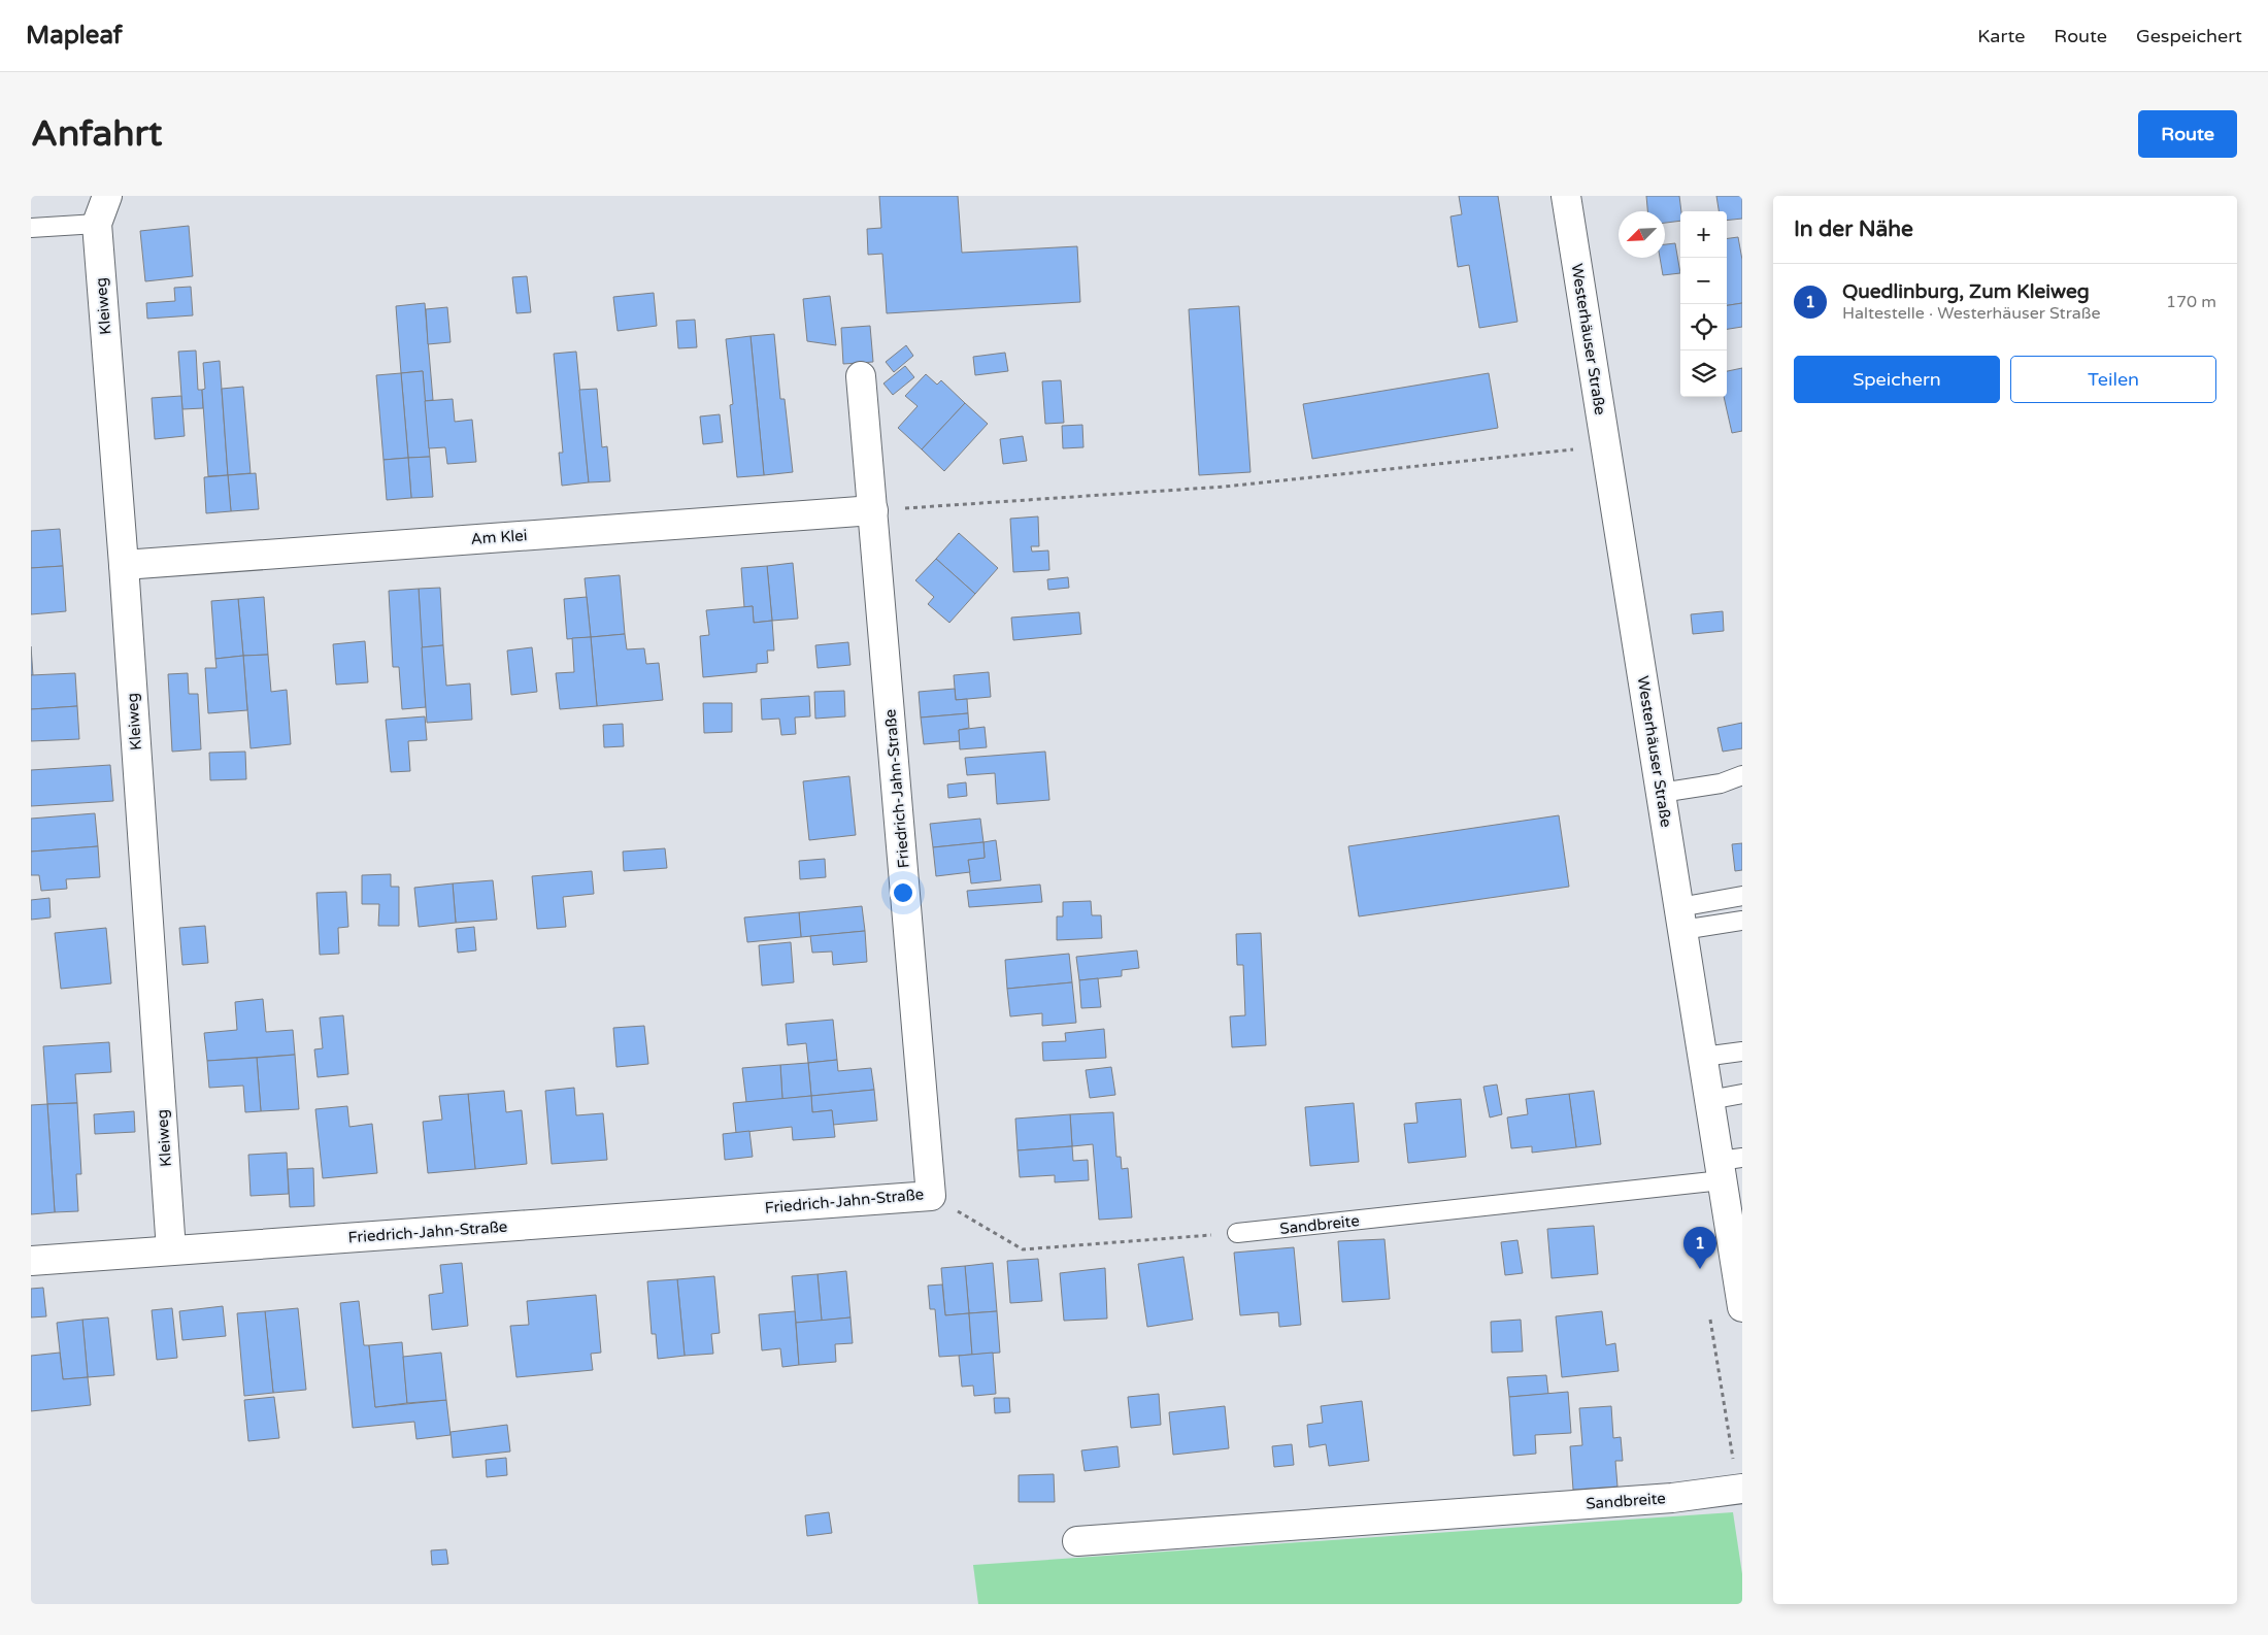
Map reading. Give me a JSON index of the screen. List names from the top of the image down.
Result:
{
  "streets": {
    "street": [
      "Kleiweg",
      "Westerhäuser Straße",
      "Am Klei",
      "Friedrich-Jahn-Straße",
      "Sandbreite"
    ]
  },
  "crossings": [
    ["Kleiweg", "Am Klei"],
    ["Kleiweg", "Friedrich-Jahn-Straße"],
    ["Westerhäuser Straße", "Sandbreite"],
    ["Am Klei", "Friedrich-Jahn-Straße"]
  ],
  "north": "bottom left",
  "page": {
    "header": "Mapleaf",
    "nav": ["Karte", "Route", "Gespeichert"],
    "buttons": [
      "Route",
      ["Speichern", "Teilen"]
    ],
    "title": "Anfahrt",
    "heading": "In der Nähe",
    "map_buttons": ["+", "−"],
    "list": [
      {
        "mark": "1",
        "name": "Quedlinburg, Zum Kleiweg",
        "note": "Haltestelle · Westerhäuser Straße",
        "value": "170 m"
      }
    ],
    "pins": "1"
  }
}
